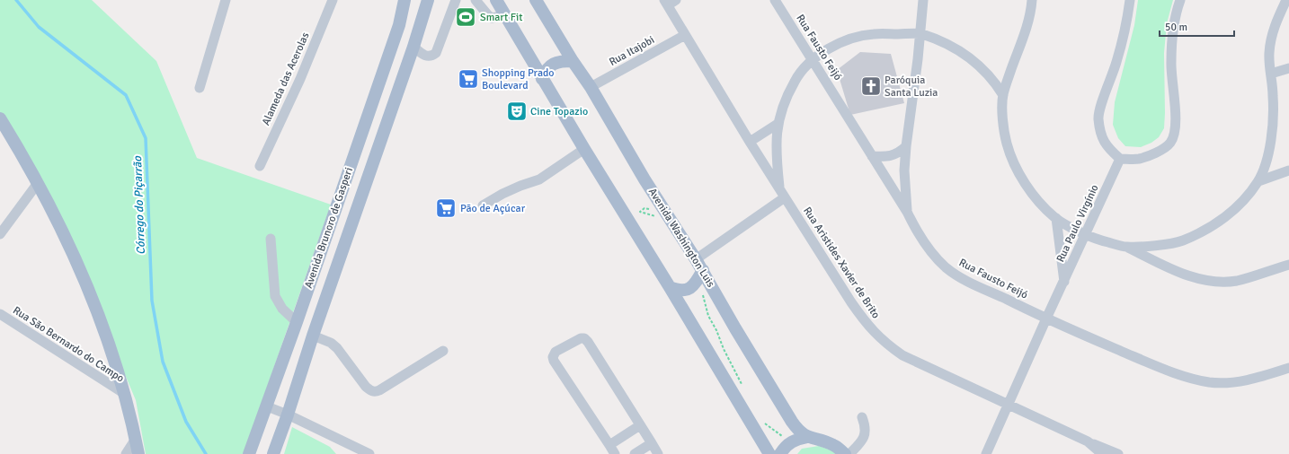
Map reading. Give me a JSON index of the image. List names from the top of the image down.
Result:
{
  "streets": {
    "main road": ["Avenida Brunoro de Gasperi", "Avenida Washington Luis"],
    "street": [
      "Rua Fausto Feijó",
      "Rua Itajobi",
      "Alameda das Acerolas",
      "Rua Paulo Virgínio",
      "Rua Aristides Xavier de Brito",
      "Rua São Bernardo do Campo"
    ]
  },
  "crossings": [
    ["Rua Fausto Feijó", "Rua Paulo Virgínio"],
    ["Rua Itajobi", "Avenida Washington Luis"],
    ["Rua Itajobi", "Rua Aristides Xavier de Brito"],
    ["Rua Paulo Virgínio", "Rua Aristides Xavier de Brito"]
  ],
  "water": ["Córrego do Piçarrão"],
  "places": {
    "sports": ["Smart Fit"],
    "supermarket": ["Shopping Prado Boulevard", "Pão de Açúcar"],
    "church": ["Paróquia Santa Luzia"],
    "theatre": ["Cine Topazio"]
  },
  "scale_bar": "50 m"
}
